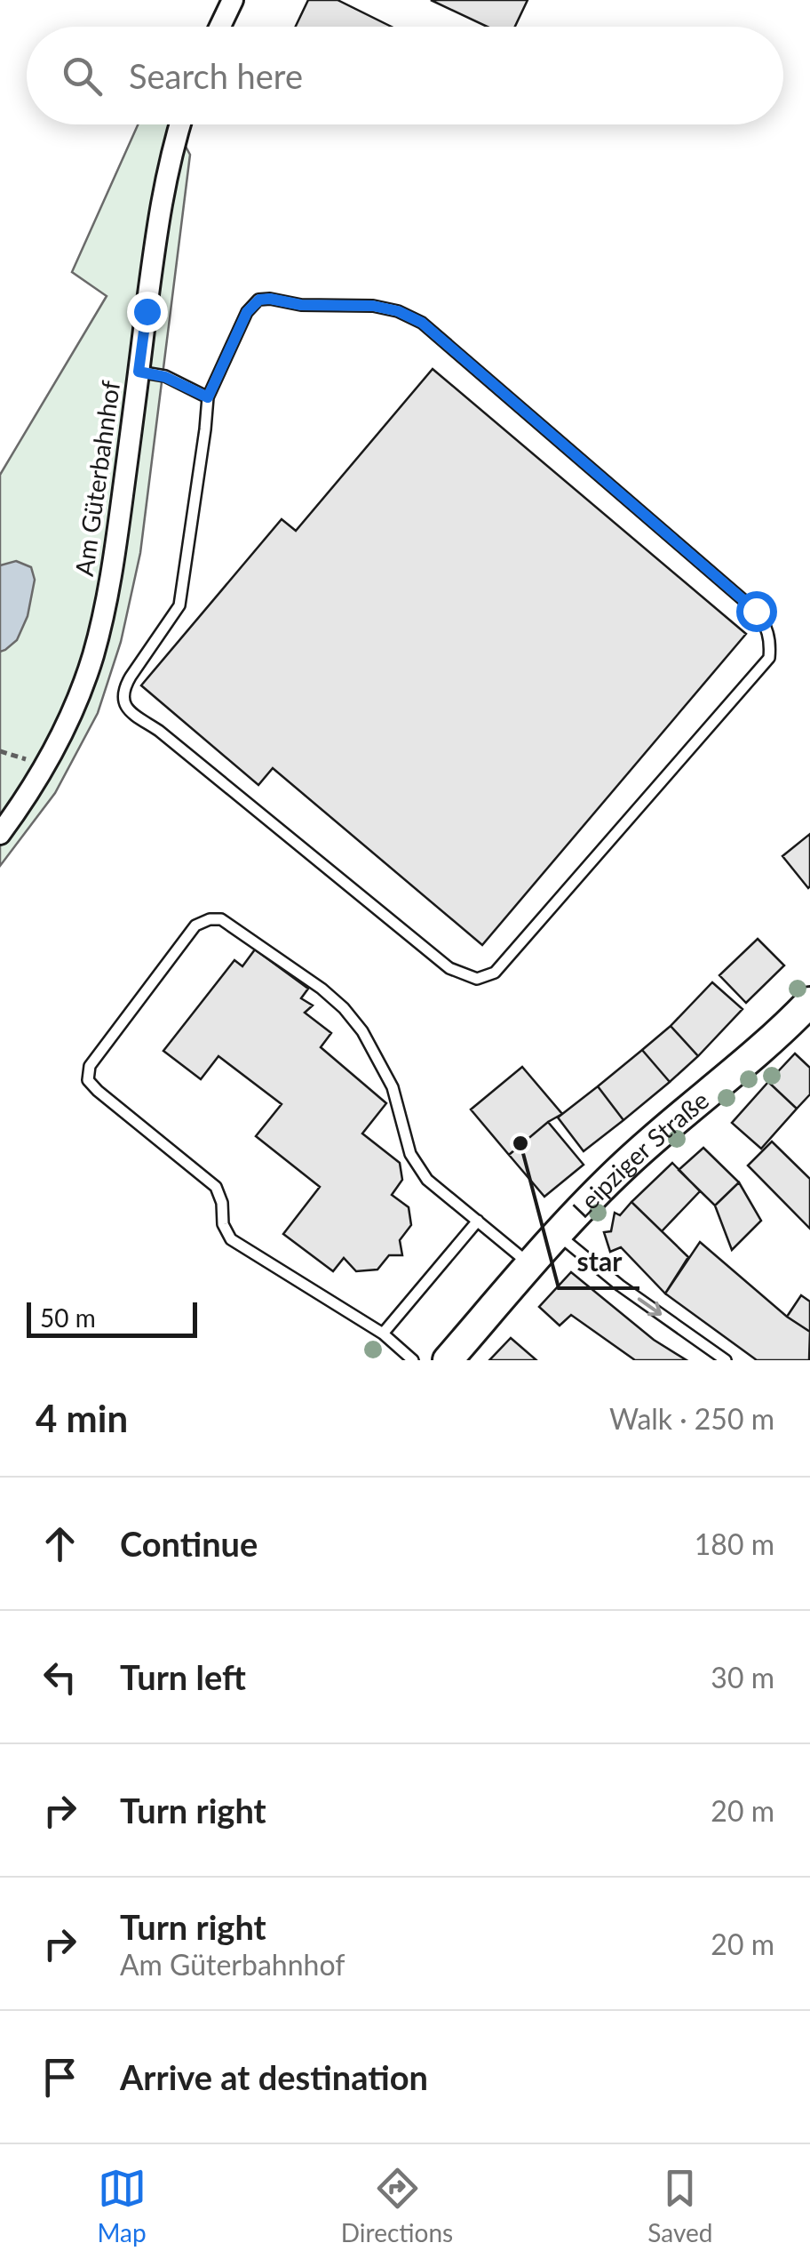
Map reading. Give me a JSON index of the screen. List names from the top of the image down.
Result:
{
  "streets": {
    "street": ["Am Güterbahnhof", "Leipziger Straße"]
  },
  "places": ["star"],
  "scale_bar": "50 m",
  "page": {
    "search": "Search here",
    "scale": "50 m",
    "heading": ["4 min", "Walk · 250 m"],
    "list": [
      ["Continue", "180 m"],
      ["Turn left", "30 m"],
      ["Turn right", "20 m"],
      ["Turn right", "Am Güterbahnhof", "20 m"],
      "Arrive at destination"
    ],
    "nav": ["Map", "Directions", "Saved"]
  }
}
